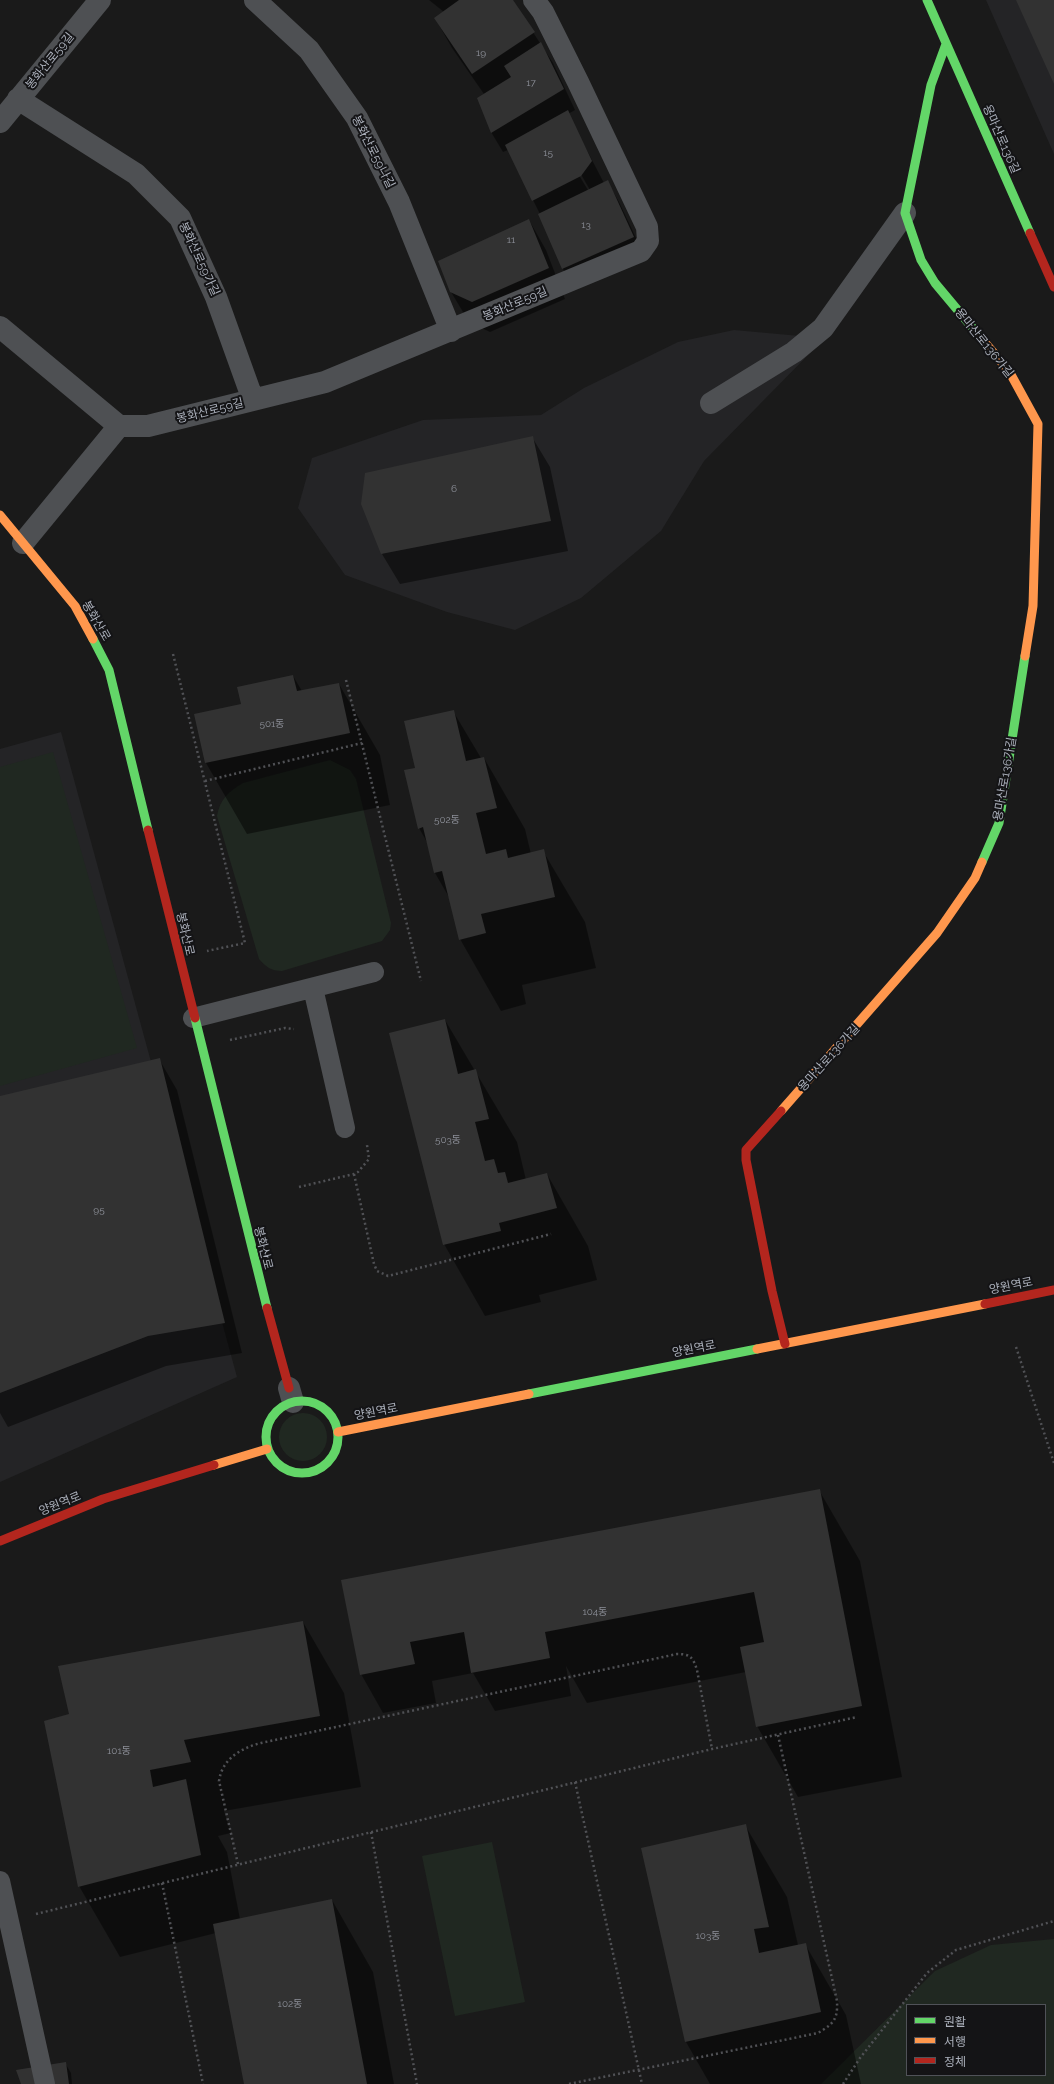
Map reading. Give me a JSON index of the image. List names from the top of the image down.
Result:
{
  "streets": {
    "street": [
      "봉화산로59길",
      "용마산로136길",
      "봉화산로59나길",
      "봉화산로59가길",
      "용마산로136가길",
      "봉화산로",
      "양원역로"
    ]
  },
  "crossings": [
    ["봉화산로59길", "봉화산로59나길"],
    ["봉화산로59길", "봉화산로59가길"],
    ["용마산로136가길", "양원역로"],
    ["봉화산로", "양원역로"]
  ],
  "house_numbers": [
    "19",
    "17",
    "15",
    "13",
    "11",
    "6",
    "501동",
    "502동",
    "503동",
    "95",
    "104동",
    "101동",
    "103동",
    "102동"
  ],
  "legend": ["원활", "서행", "정체"]
}
